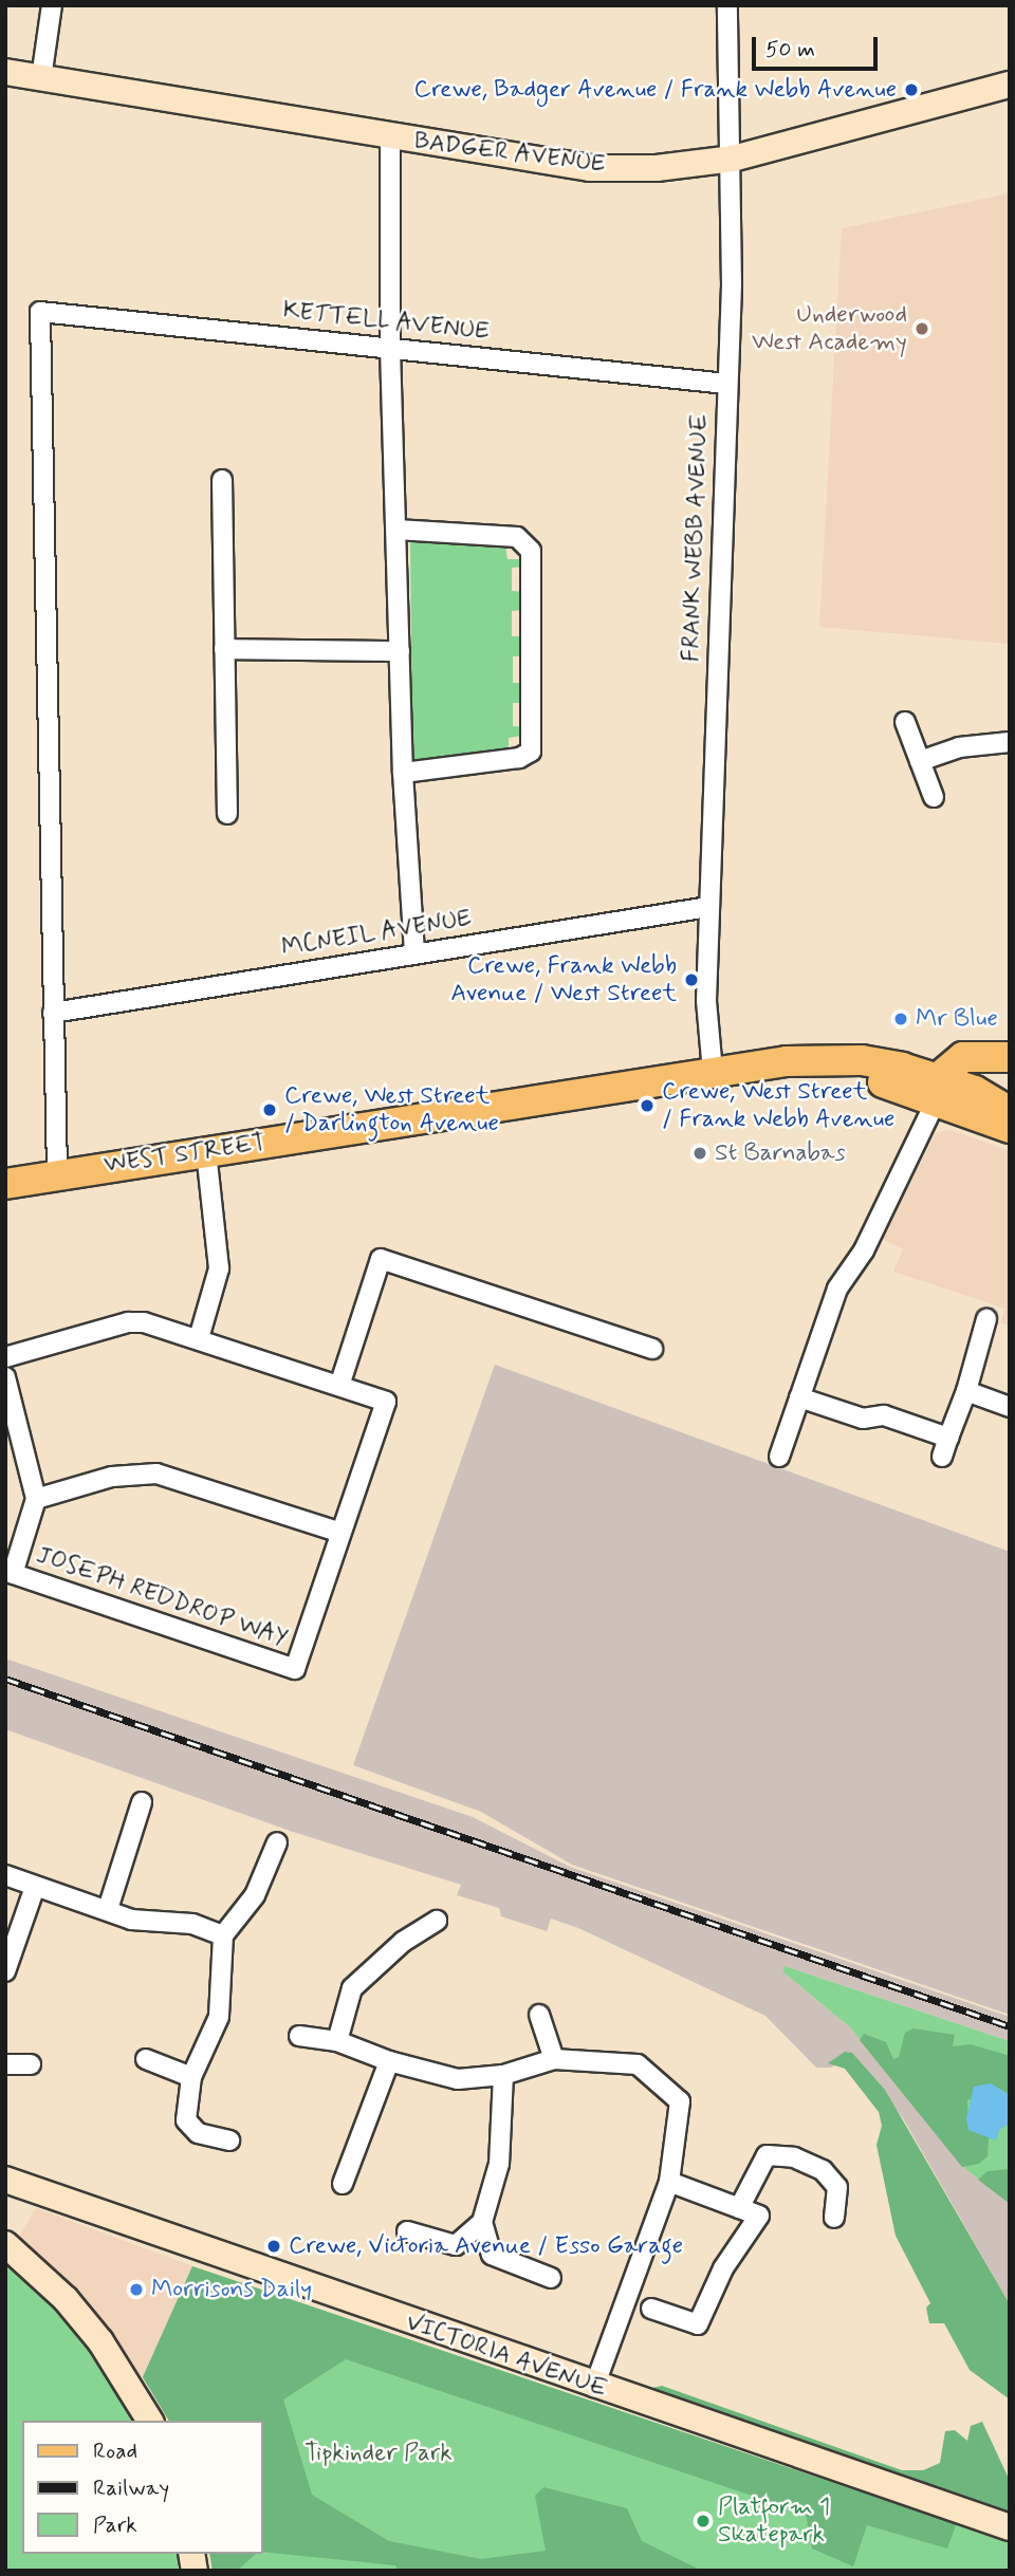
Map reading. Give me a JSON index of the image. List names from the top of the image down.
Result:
{
  "streets": {
    "main road": ["WEST STREET"],
    "street": [
      "BADGER AVENUE",
      "KETTELL AVENUE",
      "FRANK WEBB AVENUE",
      "MCNEIL AVENUE",
      "JOSEPH REDDROP WAY",
      "VICTORIA AVENUE"
    ]
  },
  "crossings": [
    ["BADGER AVENUE", "FRANK WEBB AVENUE"],
    ["KETTELL AVENUE", "FRANK WEBB AVENUE"],
    ["KETTELL AVENUE", "MCNEIL AVENUE"],
    ["FRANK WEBB AVENUE", "MCNEIL AVENUE"],
    ["FRANK WEBB AVENUE", "WEST STREET"]
  ],
  "parks": ["Tipkinder Park"],
  "places": [
    "Crewe, Badger Avenue / Frank Webb Avenue",
    "Underwood West Academy",
    "Crewe, Frank Webb Avenue / West Street",
    "Mr Blue",
    "Crewe, West Street / Frank Webb Avenue",
    "Crewe, West Street / Darlington Avenue",
    "St Barnabas",
    "Crewe, Victoria Avenue / Esso Garage",
    "Morrisons Daily",
    "Platform 1 Skatepark"
  ],
  "legend": ["Road", "Railway", "Park"],
  "scale_bar": "50 m"
}
